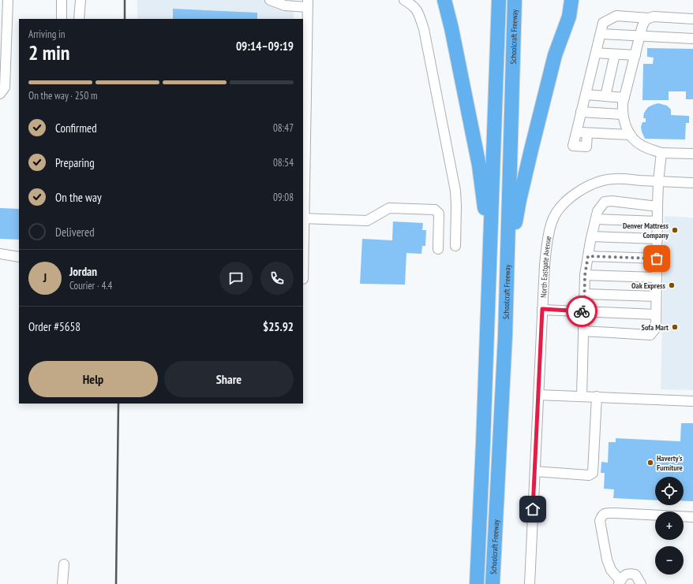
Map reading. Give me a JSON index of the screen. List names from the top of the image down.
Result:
{
  "streets": {
    "highway": ["Schoolcraft Freeway"],
    "street": ["North Eastgate Avenue"]
  },
  "places": [
    "Denver Mattress Company",
    "Oak Express",
    "Sofa Mart",
    "Haverty's Furniture"
  ],
  "page": {
    "heading": ["2 min", "Arriving in", "09:14–09:19"],
    "panel": [
      "Jordan",
      "Courier · 4.4",
      "Order #5658",
      "$25.92"
    ],
    "bar": "On the way · 250 m",
    "list": [
      ["Confirmed", "08:47"],
      ["Preparing", "08:54"],
      ["On the way", "09:08"],
      "Delivered"
    ],
    "round": "J",
    "buttons": ["Help", "Share"],
    "map_buttons": ["+", "−"]
  }
}
